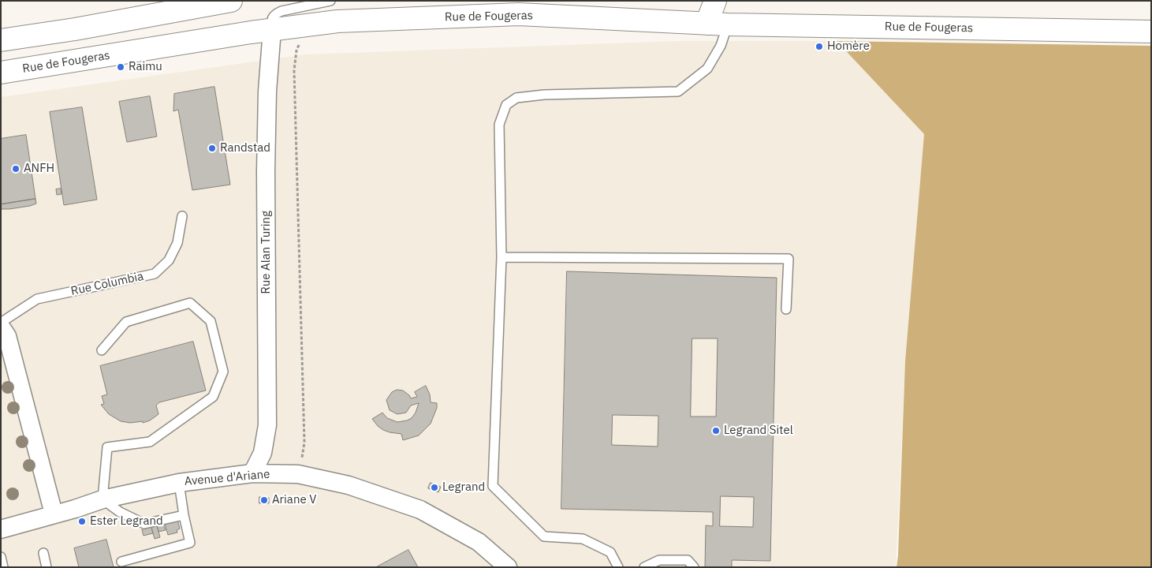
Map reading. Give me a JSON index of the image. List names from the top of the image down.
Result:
{
  "streets": {
    "main road": ["Rue de Fougeras"],
    "street": ["Rue Alan Turing", "Avenue d'Ariane"],
    "lane": ["Rue Columbia"]
  },
  "crossings": [
    ["Rue de Fougeras", "Rue Alan Turing"],
    ["Rue Alan Turing", "Avenue d'Ariane"]
  ],
  "places": [
    "Homère",
    "Raimu",
    "Randstad",
    "ANFH",
    "Legrand Sitel",
    "Legrand",
    "Ariane V",
    "Ester Legrand"
  ]
}
